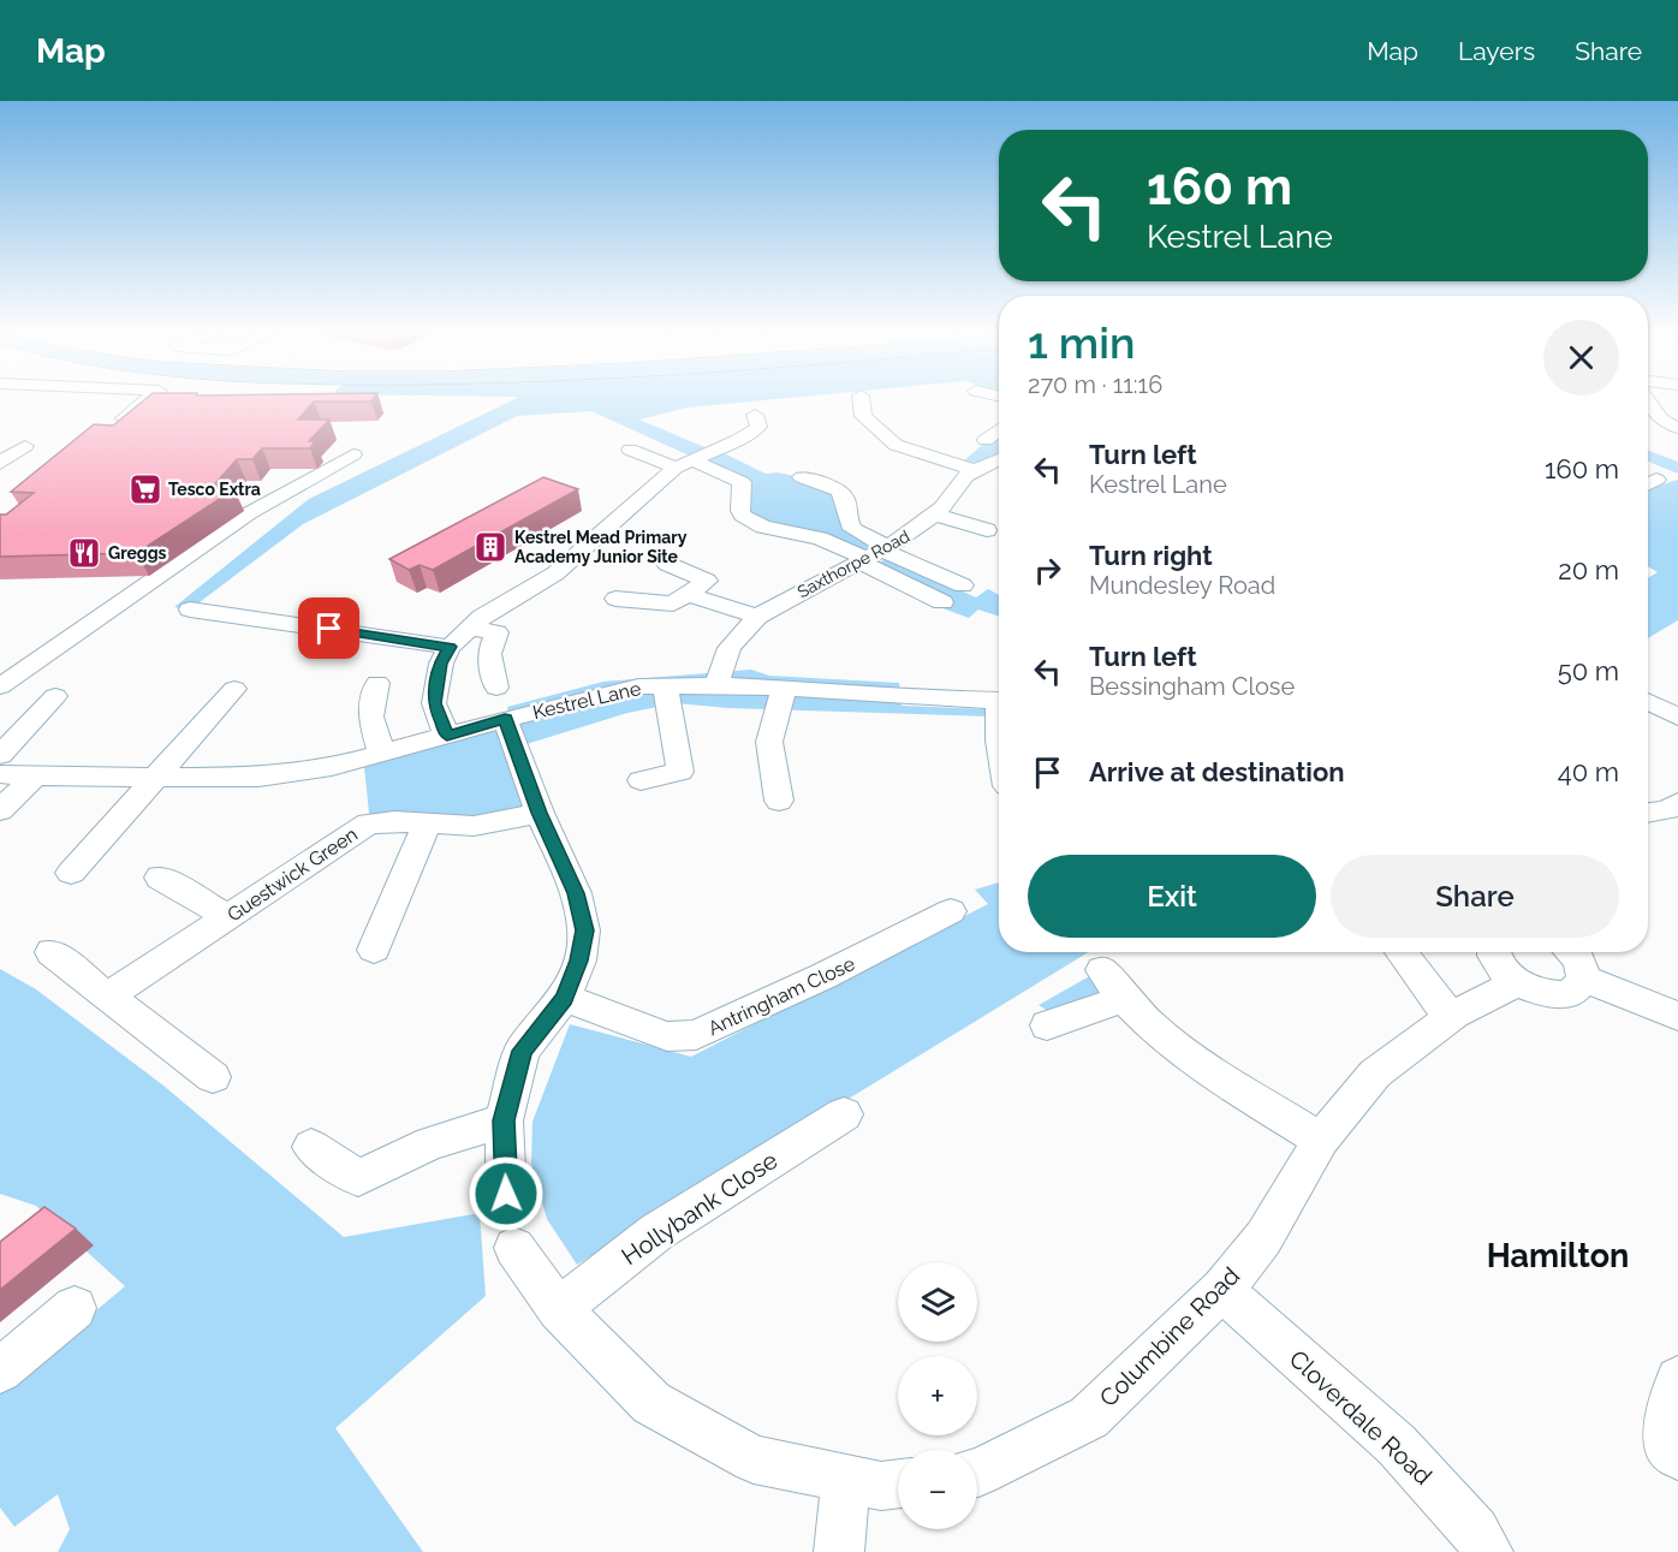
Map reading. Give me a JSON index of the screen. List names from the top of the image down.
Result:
{
  "streets": {
    "street": [
      "Saxthorpe Road",
      "Kestrel Lane",
      "Guestwick Green",
      "Antringham Close",
      "Hollybank Close",
      "Columbine Road",
      "Cloverdale Road"
    ]
  },
  "crossings": [
    ["Saxthorpe Road", "Kestrel Lane"],
    ["Columbine Road", "Cloverdale Road"]
  ],
  "districts": ["Hamilton"],
  "places": {
    "supermarket": ["Tesco Extra"],
    "building": ["Kestrel Mead Primary Academy Junior Site"],
    "restaurant": ["Greggs"]
  },
  "page": {
    "header": "Map",
    "nav": ["Map", "Layers", "Share"],
    "turn": ["160 m", "Kestrel Lane"],
    "heading": ["1 min", "270 m · 11:16"],
    "list": [
      {
        "name": "Turn left",
        "note": "Kestrel Lane",
        "value": "160 m"
      },
      {
        "name": "Turn right",
        "note": "Mundesley Road",
        "value": "20 m"
      },
      {
        "name": "Turn left",
        "note": "Bessingham Close",
        "value": "50 m"
      },
      {
        "name": "Arrive at destination",
        "value": "40 m"
      }
    ],
    "buttons": ["Exit", "Share"],
    "map_buttons": ["+", "−"]
  }
}
